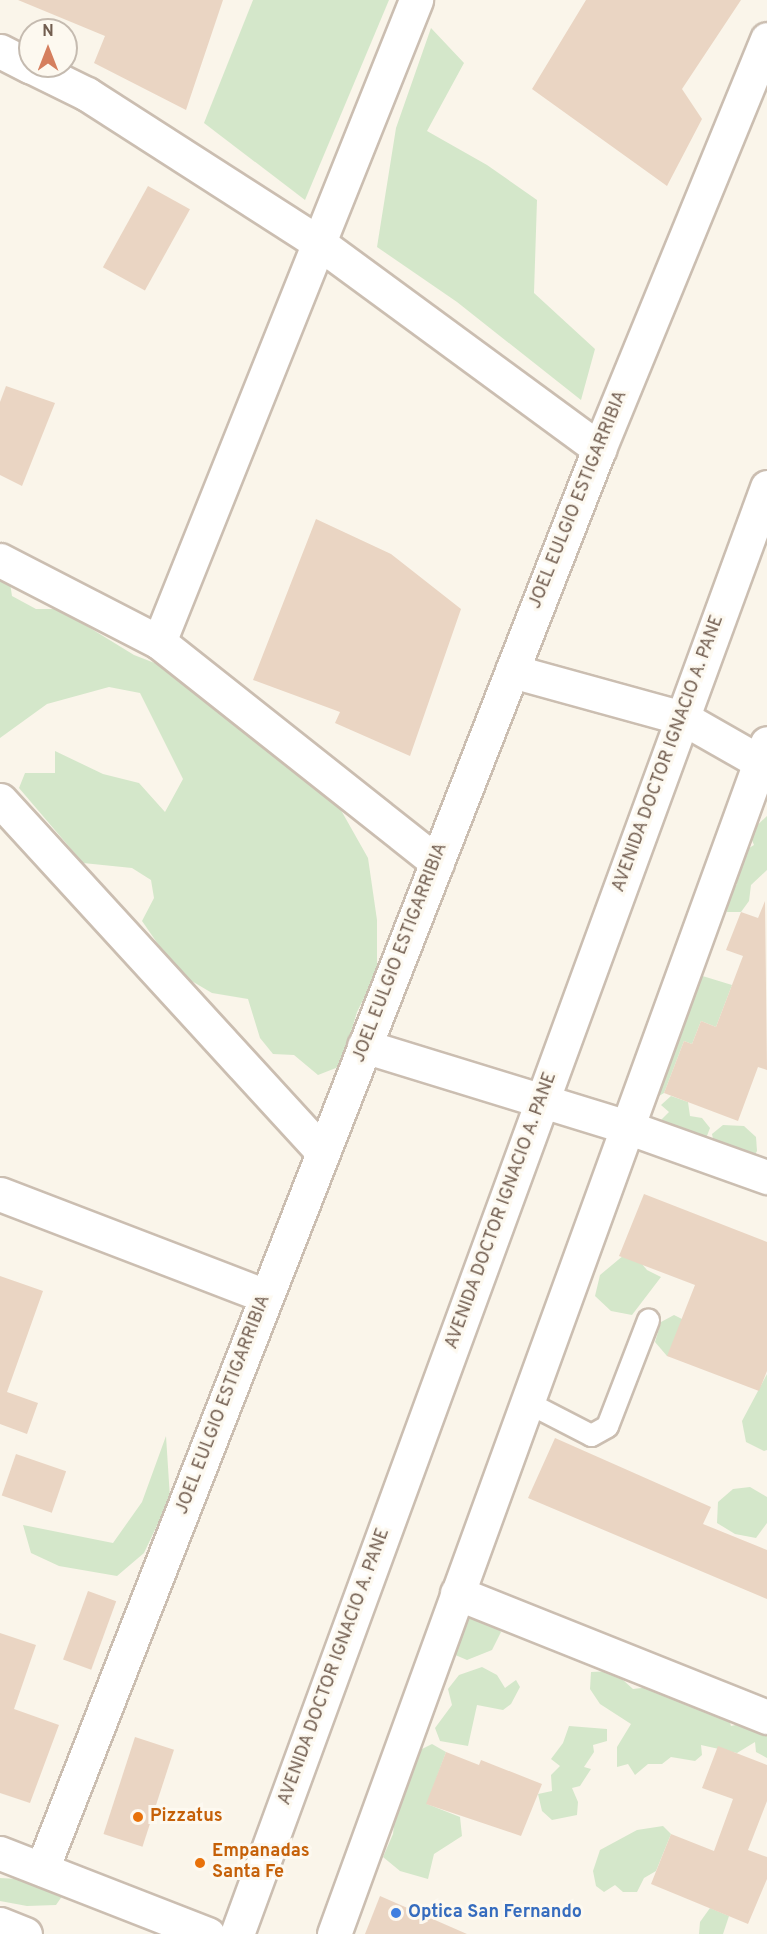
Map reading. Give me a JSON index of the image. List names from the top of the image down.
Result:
{
  "streets": {
    "street": ["JOEL EULGIO ESTIGARRIBIA", "AVENIDA DOCTOR IGNACIO A. PANE"]
  },
  "places": ["Pizzatus", "Empanadas Santa Fe", "Optica San Fernando"],
  "north": "top"
}
